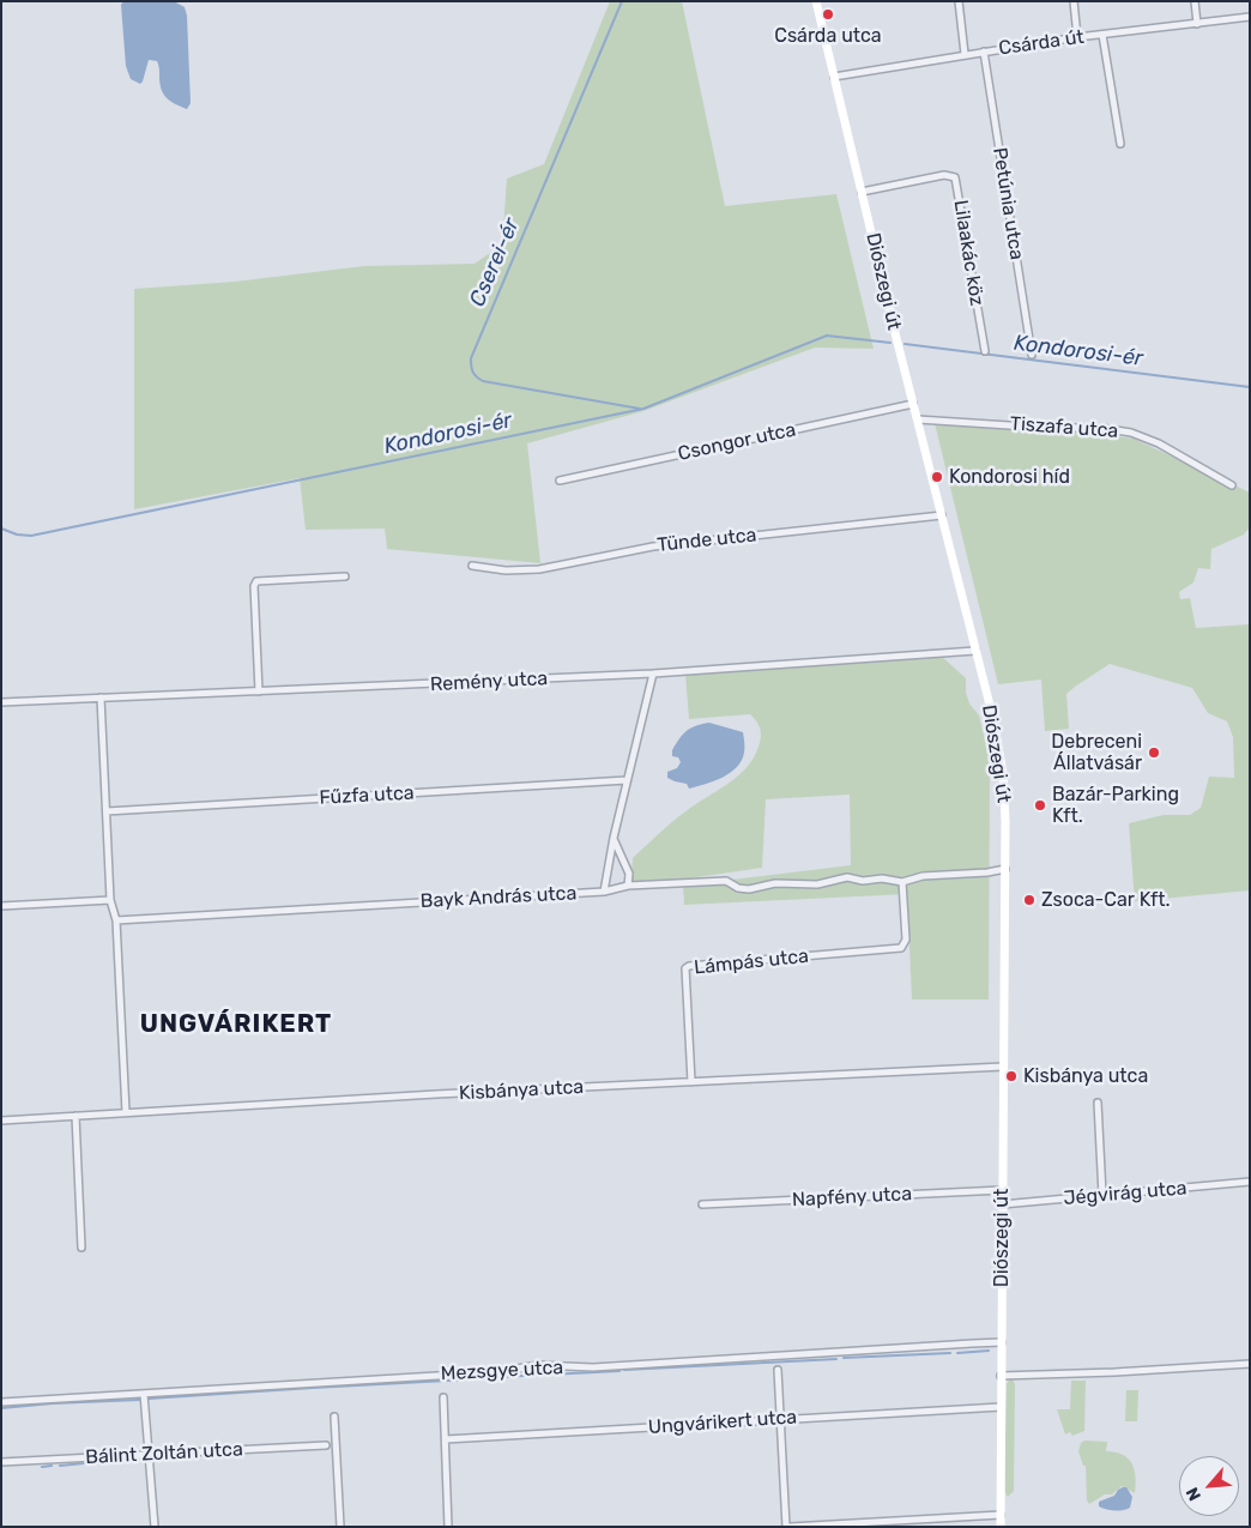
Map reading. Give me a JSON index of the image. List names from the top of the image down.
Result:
{
  "streets": {
    "main road": ["Diószegi út"],
    "street": [
      "Csárda út",
      "Petúnia utca",
      "Lilaakác köz",
      "Tiszafa utca",
      "Csongor utca",
      "Tünde utca",
      "Remény utca",
      "Fűzfa utca",
      "Bayk András utca",
      "Lámpás utca",
      "Kisbánya utca",
      "Jégvirág utca",
      "Napfény utca",
      "Mezsgye utca",
      "Ungvárikert utca",
      "Bálint Zoltán utca"
    ]
  },
  "crossings": [
    ["Csárda út", "Petúnia utca"],
    ["Csárda út", "Diószegi út"],
    ["Lilaakác köz", "Diószegi út"],
    ["Diószegi út", "Tiszafa utca"],
    ["Diószegi út", "Csongor utca"],
    ["Diószegi út", "Tünde utca"],
    ["Diószegi út", "Remény utca"],
    ["Diószegi út", "Bayk András utca"],
    ["Diószegi út", "Kisbánya utca"],
    ["Diószegi út", "Jégvirág utca"],
    ["Diószegi út", "Napfény utca"],
    ["Diószegi út", "Mezsgye utca"],
    ["Diószegi út", "Ungvárikert utca"],
    ["Bayk András utca", "Lámpás utca"],
    ["Lámpás utca", "Kisbánya utca"]
  ],
  "districts": ["UNGVÁRIKERT"],
  "water": ["Cserei-ér", "Kondorosi-ér"],
  "places": [
    "Csárda utca",
    "Kondorosi híd",
    "Debreceni Állatvásár",
    "Bazár-Parking Kft.",
    "Zsoca-Car Kft.",
    "Kisbánya utca"
  ],
  "north": "bottom left"
}
